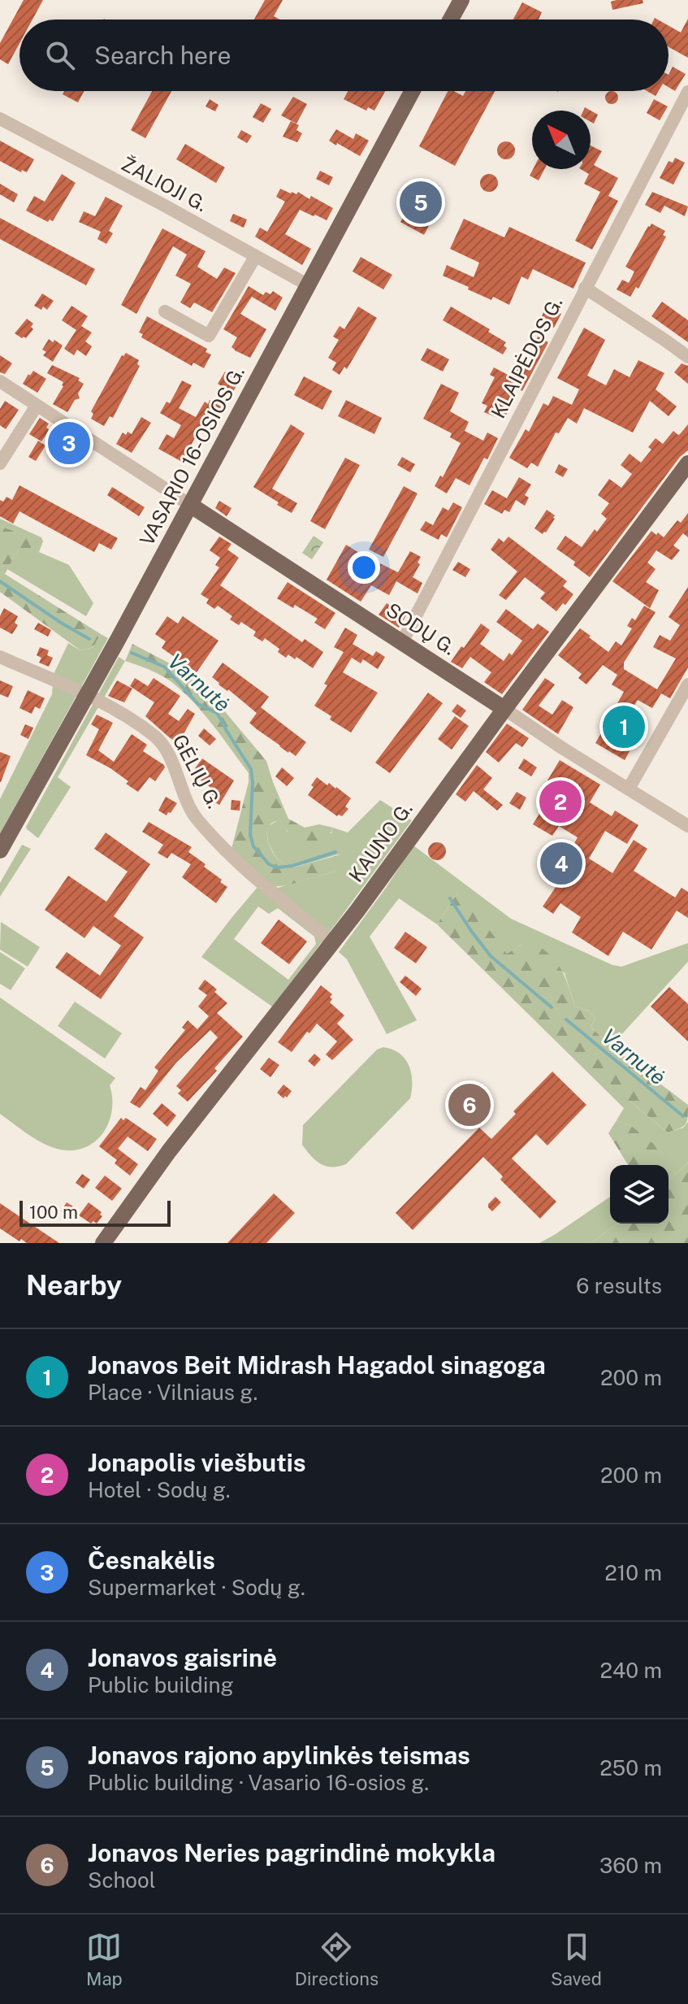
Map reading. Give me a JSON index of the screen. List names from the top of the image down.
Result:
{
  "streets": {
    "main road": ["VASARIO 16-OSIOS G.", "SODŲ G.", "KAUNO G."],
    "street": ["ŽALIOJI G.", "KLAIPĖDOS G.", "GĖLIŲ G."]
  },
  "crossings": [
    ["ŽALIOJI G.", "VASARIO 16-OSIOS G."],
    ["KLAIPĖDOS G.", "SODŲ G."],
    ["VASARIO 16-OSIOS G.", "SODŲ G."],
    ["VASARIO 16-OSIOS G.", "GĖLIŲ G."],
    ["SODŲ G.", "KAUNO G."],
    ["GĖLIŲ G.", "KAUNO G."]
  ],
  "water": ["Varnutė"],
  "scale_bar": "100 m",
  "north": "top left",
  "page": {
    "search": "Search here",
    "pins": [
      "5",
      "3",
      "1",
      "2",
      "4",
      "6"
    ],
    "scale": "100 m",
    "heading": ["Nearby", "6 results"],
    "list": [
      {
        "mark": "1",
        "name": "Jonavos Beit Midrash Hagadol sinagoga",
        "note": "Place · Vilniaus g.",
        "value": "200 m"
      },
      {
        "mark": "2",
        "name": "Jonapolis viešbutis",
        "note": "Hotel · Sodų g.",
        "value": "200 m"
      },
      {
        "mark": "3",
        "name": "Česnakėlis",
        "note": "Supermarket · Sodų g.",
        "value": "210 m"
      },
      {
        "mark": "4",
        "name": "Jonavos gaisrinė",
        "note": "Public building",
        "value": "240 m"
      },
      {
        "mark": "5",
        "name": "Jonavos rajono apylinkės teismas",
        "note": "Public building · Vasario 16-osios g.",
        "value": "250 m"
      },
      {
        "mark": "6",
        "name": "Jonavos Neries pagrindinė mokykla",
        "note": "School",
        "value": "360 m"
      }
    ],
    "nav": ["Map", "Directions", "Saved"]
  }
}
